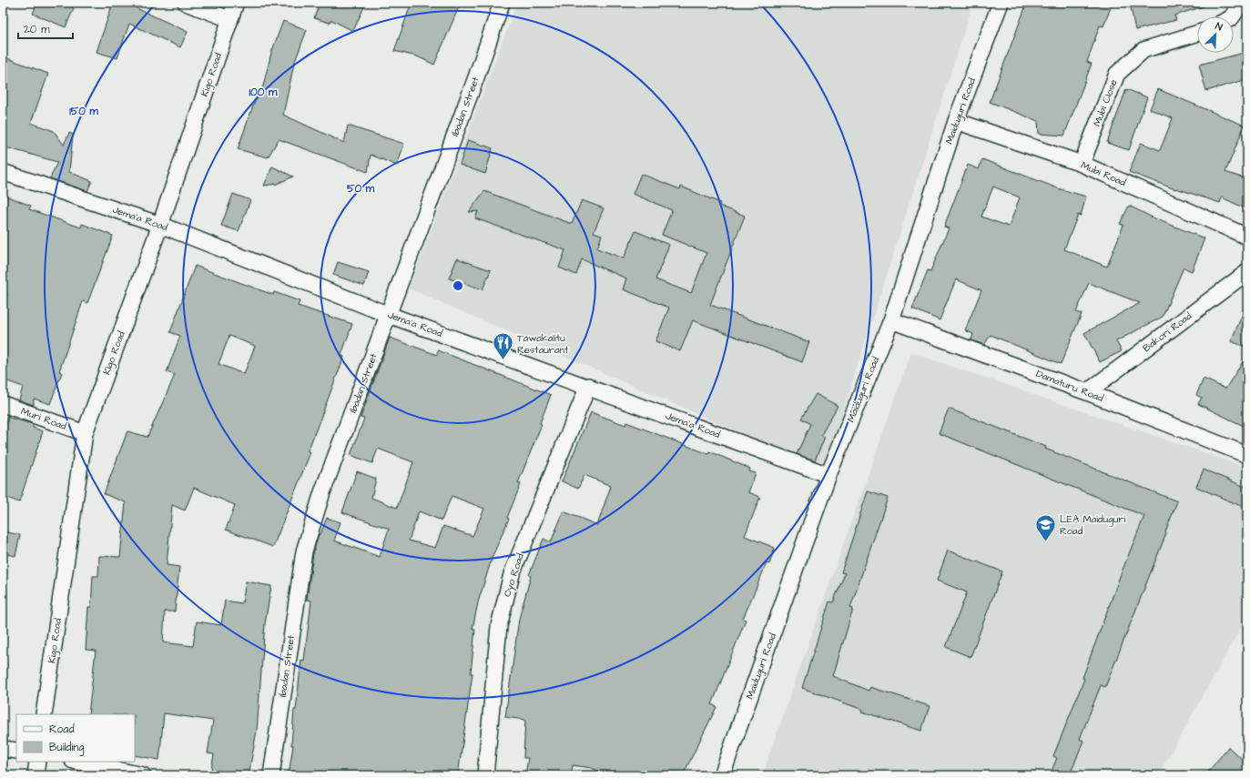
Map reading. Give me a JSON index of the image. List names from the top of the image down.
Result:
{
  "streets": {
    "street": [
      "Kigo Road",
      "Mubi Close",
      "Ibadan Street",
      "Maiduguri Road",
      "Mubi Road",
      "Jema'a Road",
      "Bakori Road",
      "Damaturu Road",
      "Muri Road",
      "Oyo Road"
    ]
  },
  "crossings": [
    ["Kigo Road", "Jema'a Road"],
    ["Kigo Road", "Muri Road"],
    ["Mubi Close", "Mubi Road"],
    ["Ibadan Street", "Jema'a Road"],
    ["Maiduguri Road", "Mubi Road"],
    ["Maiduguri Road", "Jema'a Road"],
    ["Maiduguri Road", "Damaturu Road"],
    ["Jema'a Road", "Oyo Road"],
    ["Bakori Road", "Damaturu Road"]
  ],
  "places": {
    "restaurant": ["Tawakalitu Restaurant"],
    "school or university": ["LEA Maiduguri Road"]
  },
  "legend": ["Road", "Building"],
  "scale_bar": "20 m",
  "north": "top right",
  "rings": ["100 m", "150 m", "50 m"]
}
